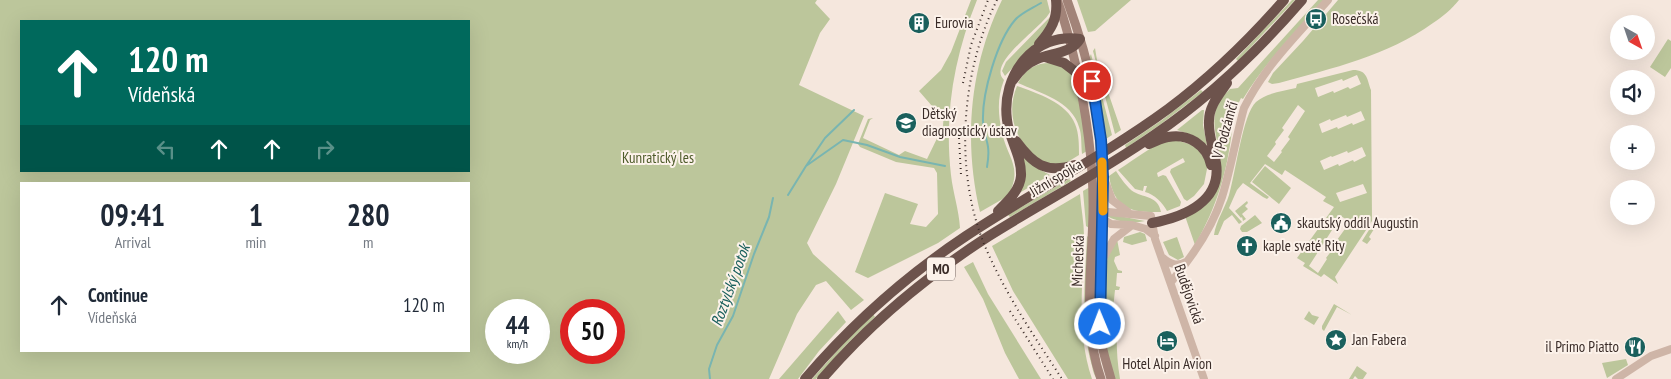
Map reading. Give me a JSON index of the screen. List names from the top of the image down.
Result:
{
  "streets": {
    "highway": ["Jižní spojka", "MO"],
    "main road": ["Michelská"],
    "street": ["V Podzámčí", "Budějovická"]
  },
  "crossings": [
    ["V Podzámčí", "Budějovická"],
    ["Jižní spojka", "MO"]
  ],
  "water": ["Roztylský potok"],
  "parks": ["Kunratický les"],
  "places": {
    "bus stop": ["Rosečská"],
    "building": ["Eurovia"],
    "school or university": ["Dětský diagnostický ústav"],
    "public building": ["skautský oddíl Augustin"],
    "church": ["kaple svaté Rity"],
    "place": ["Jan Fabera"],
    "hotel": ["Hotel Alpin Avion"],
    "restaurant": ["il Primo Piatto"]
  },
  "north": "bottom right",
  "page": {
    "map_buttons": ["+", "−"],
    "turn": ["120 m", "Vídeňská"],
    "eta": [
      "09:41",
      "Arrival",
      "1",
      "min",
      "280",
      "m"
    ],
    "list": [
      {
        "name": "Continue",
        "note": "Vídeňská",
        "value": "120 m"
      }
    ],
    "speed": "44 km/h",
    "limit": "50"
  }
}
